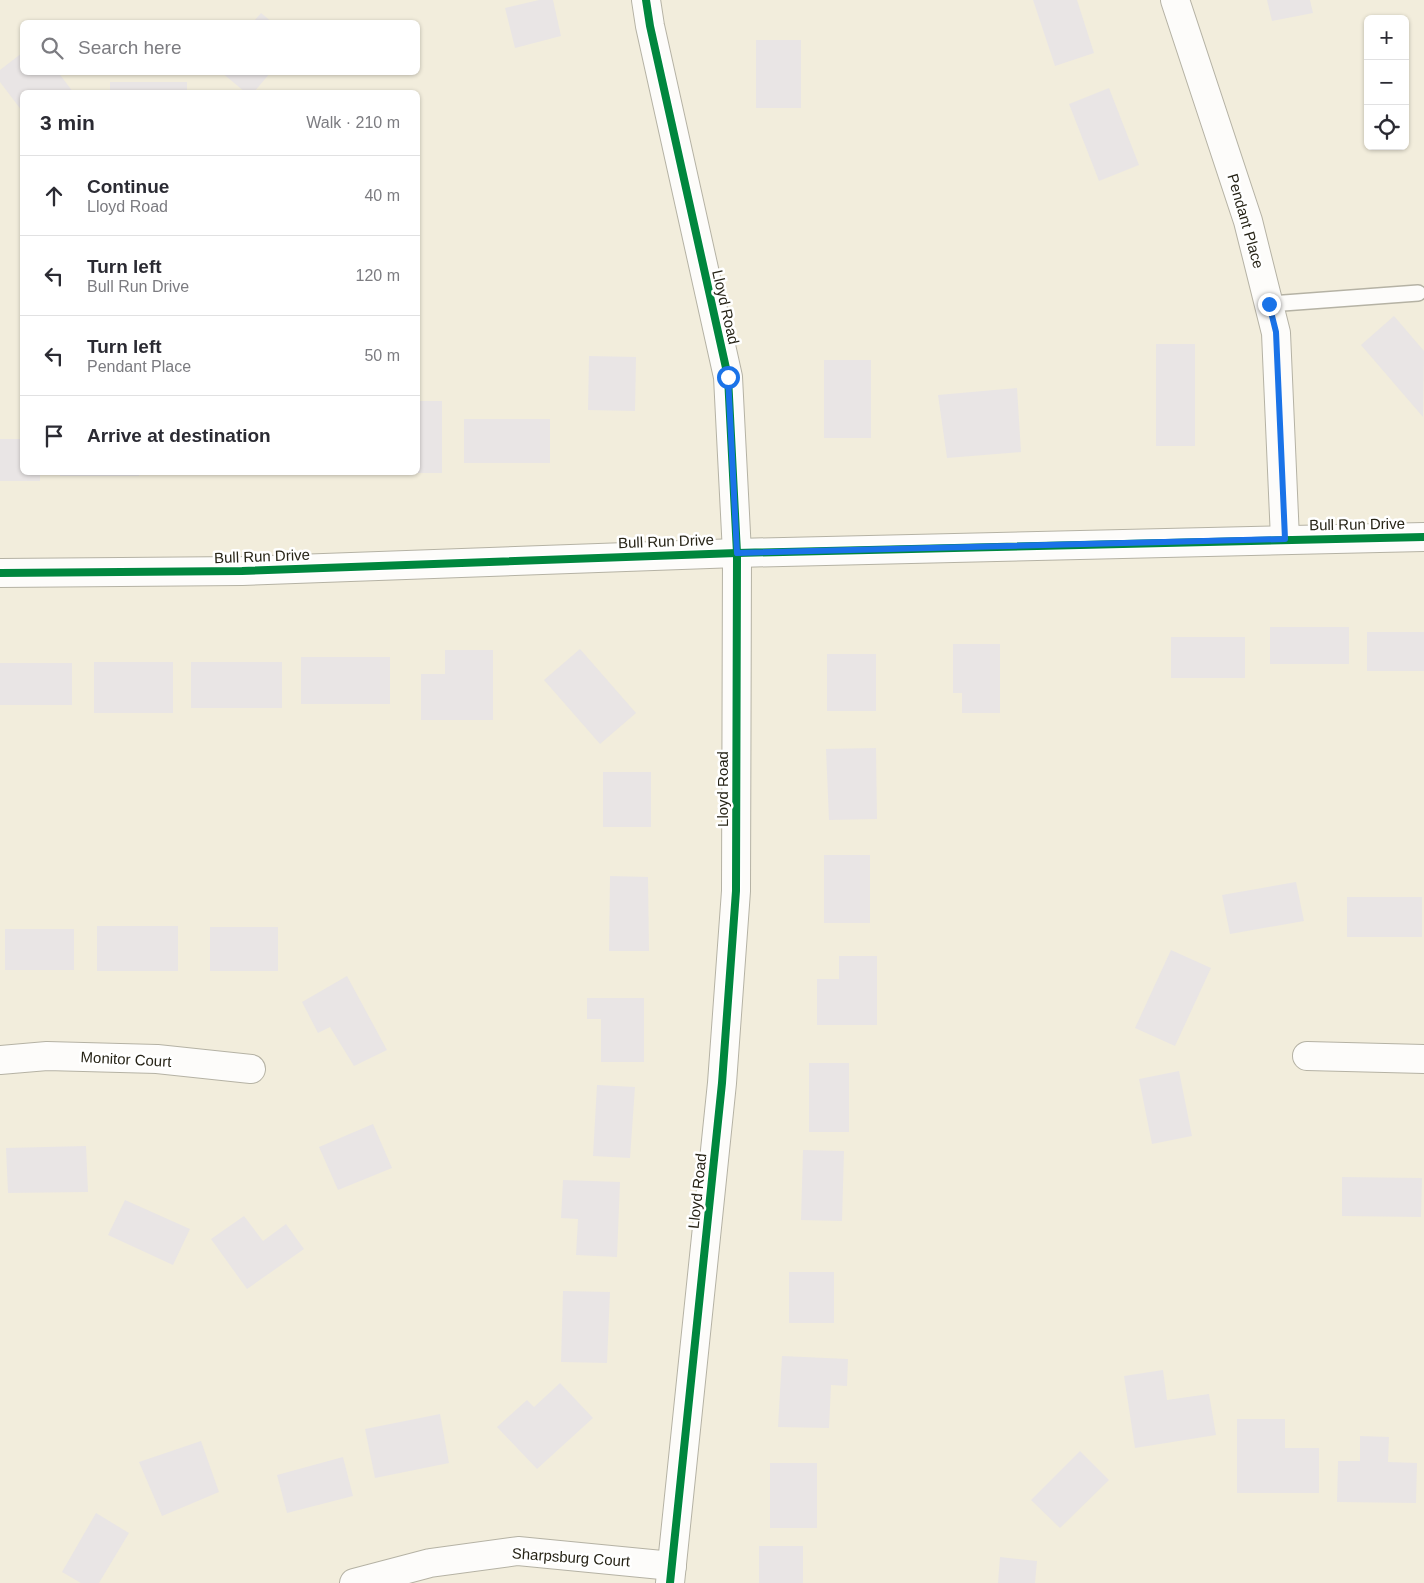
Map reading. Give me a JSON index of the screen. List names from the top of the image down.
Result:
{
  "streets": {
    "street": [
      "Pendant Place",
      "Lloyd Road",
      "Bull Run Drive",
      "Monitor Court",
      "Sharpsburg Court"
    ]
  },
  "crossings": [
    ["Pendant Place", "Bull Run Drive"],
    ["Lloyd Road", "Bull Run Drive"],
    ["Lloyd Road", "Sharpsburg Court"]
  ],
  "page": {
    "map_buttons": ["+", "−"],
    "search": "Search here",
    "heading": ["3 min", "Walk · 210 m"],
    "list": [
      ["Continue", "Lloyd Road", "40 m"],
      ["Turn left", "Bull Run Drive", "120 m"],
      ["Turn left", "Pendant Place", "50 m"],
      "Arrive at destination"
    ]
  }
}
